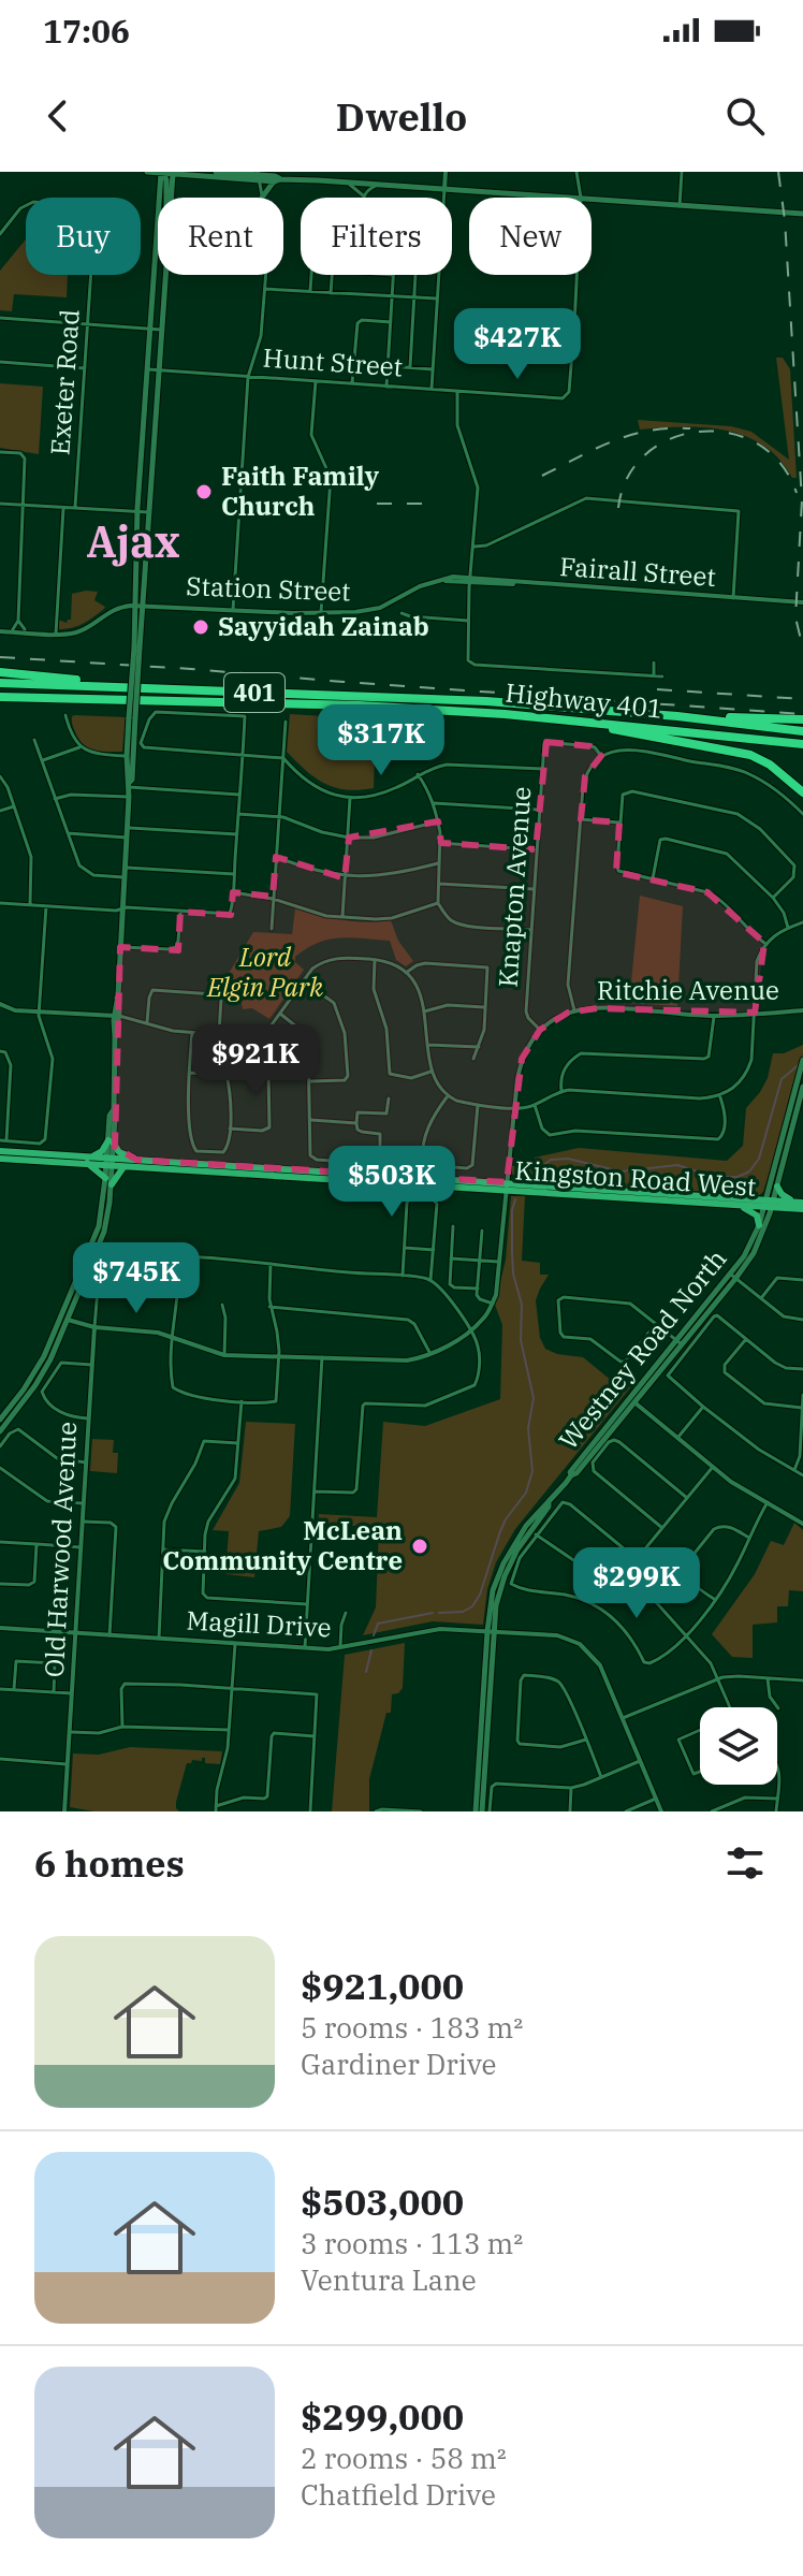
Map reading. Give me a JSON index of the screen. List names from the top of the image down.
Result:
{
  "streets": {
    "highway": ["401", "Highway 401"],
    "main road": ["Kingston Road West", "Westney Road North"],
    "street": [
      "Hunt Street",
      "Exeter Road",
      "Fairall Street",
      "Station Street",
      "Knapton Avenue",
      "Ritchie Avenue",
      "Old Harwood Avenue",
      "Magill Drive"
    ]
  },
  "crossings": [
    ["Fairall Street", "Station Street"],
    ["Knapton Avenue", "Ritchie Avenue"],
    ["Kingston Road West", "Westney Road North"],
    ["Westney Road North", "Magill Drive"],
    ["Old Harwood Avenue", "Magill Drive"]
  ],
  "districts": ["Ajax"],
  "parks": ["Lord Elgin Park"],
  "places": ["Faith Family Church", "Sayyidah Zainab", "McLean Community Centre"],
  "page": {
    "status": "17:06",
    "header": "Dwello",
    "chip": [
      "Buy",
      "Rent",
      "Filters",
      "New"
    ],
    "price": [
      "$427K",
      "$317K",
      "$921K",
      "$503K",
      "$745K",
      "$299K"
    ],
    "heading": "6 homes",
    "list": [
      {
        "name": "$921,000",
        "note": "5 rooms · 183 m² · Gardiner Drive"
      },
      {
        "name": "$503,000",
        "note": "3 rooms · 113 m² · Ventura Lane"
      },
      {
        "name": "$299,000",
        "note": "2 rooms · 58 m² · Chatfield Drive"
      }
    ]
  }
}
